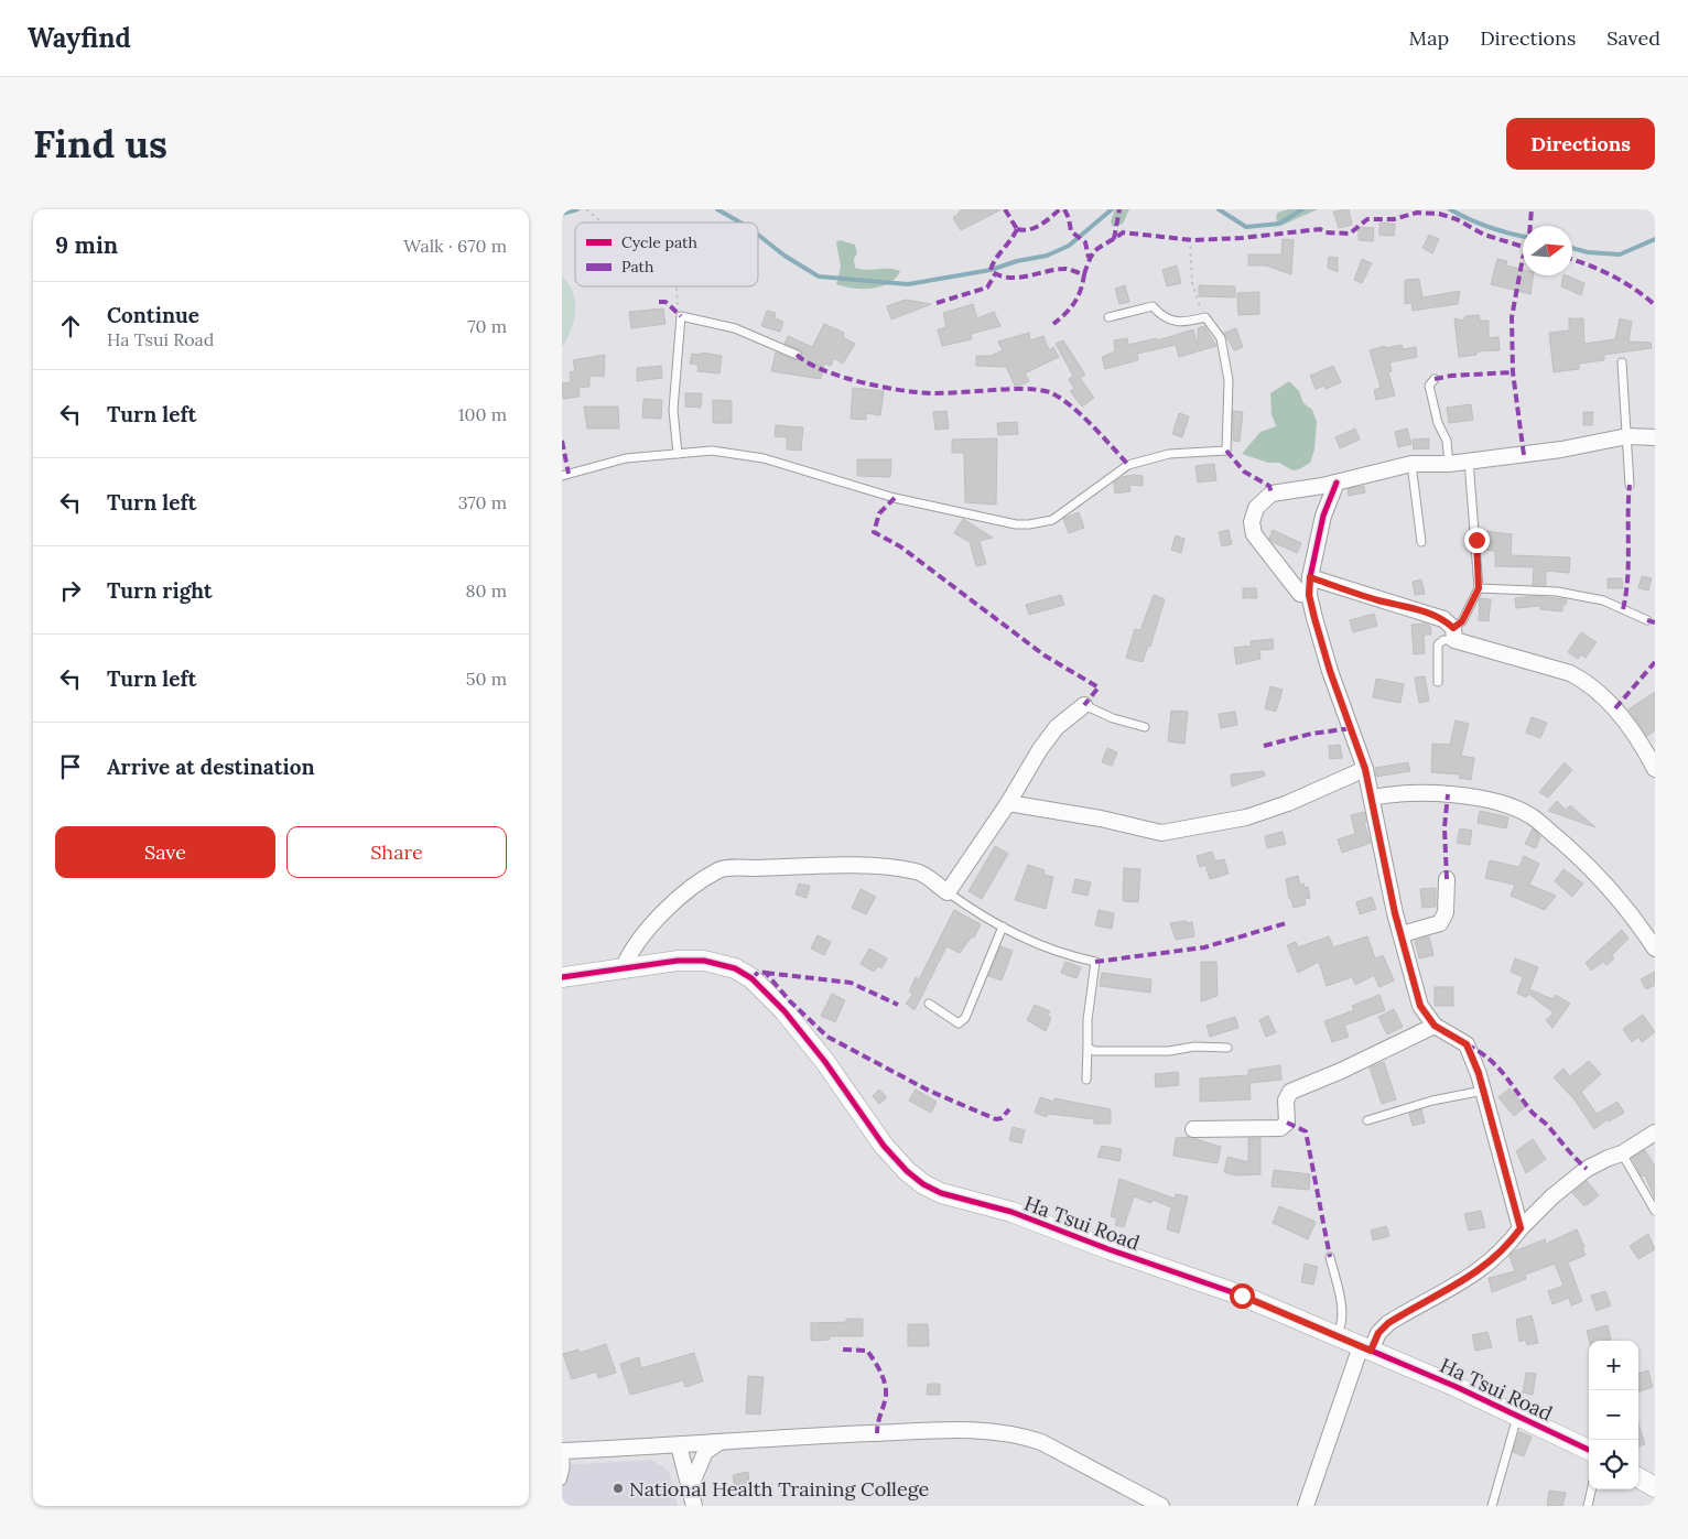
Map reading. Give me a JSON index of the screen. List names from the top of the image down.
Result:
{
  "streets": {
    "street": ["Ha Tsui Road"]
  },
  "places": ["National Health Training College"],
  "legend": ["Cycle path", "Path"],
  "north": "right",
  "page": {
    "header": "Wayfind",
    "nav": ["Map", "Directions", "Saved"],
    "buttons": [
      "Directions",
      ["Save", "Share"]
    ],
    "title": "Find us",
    "heading": ["9 min", "Walk · 670 m"],
    "list": [
      ["Continue", "Ha Tsui Road", "70 m"],
      ["Turn left", "100 m"],
      ["Turn left", "370 m"],
      ["Turn right", "80 m"],
      ["Turn left", "50 m"],
      "Arrive at destination"
    ],
    "map_buttons": ["+", "−"]
  }
}
